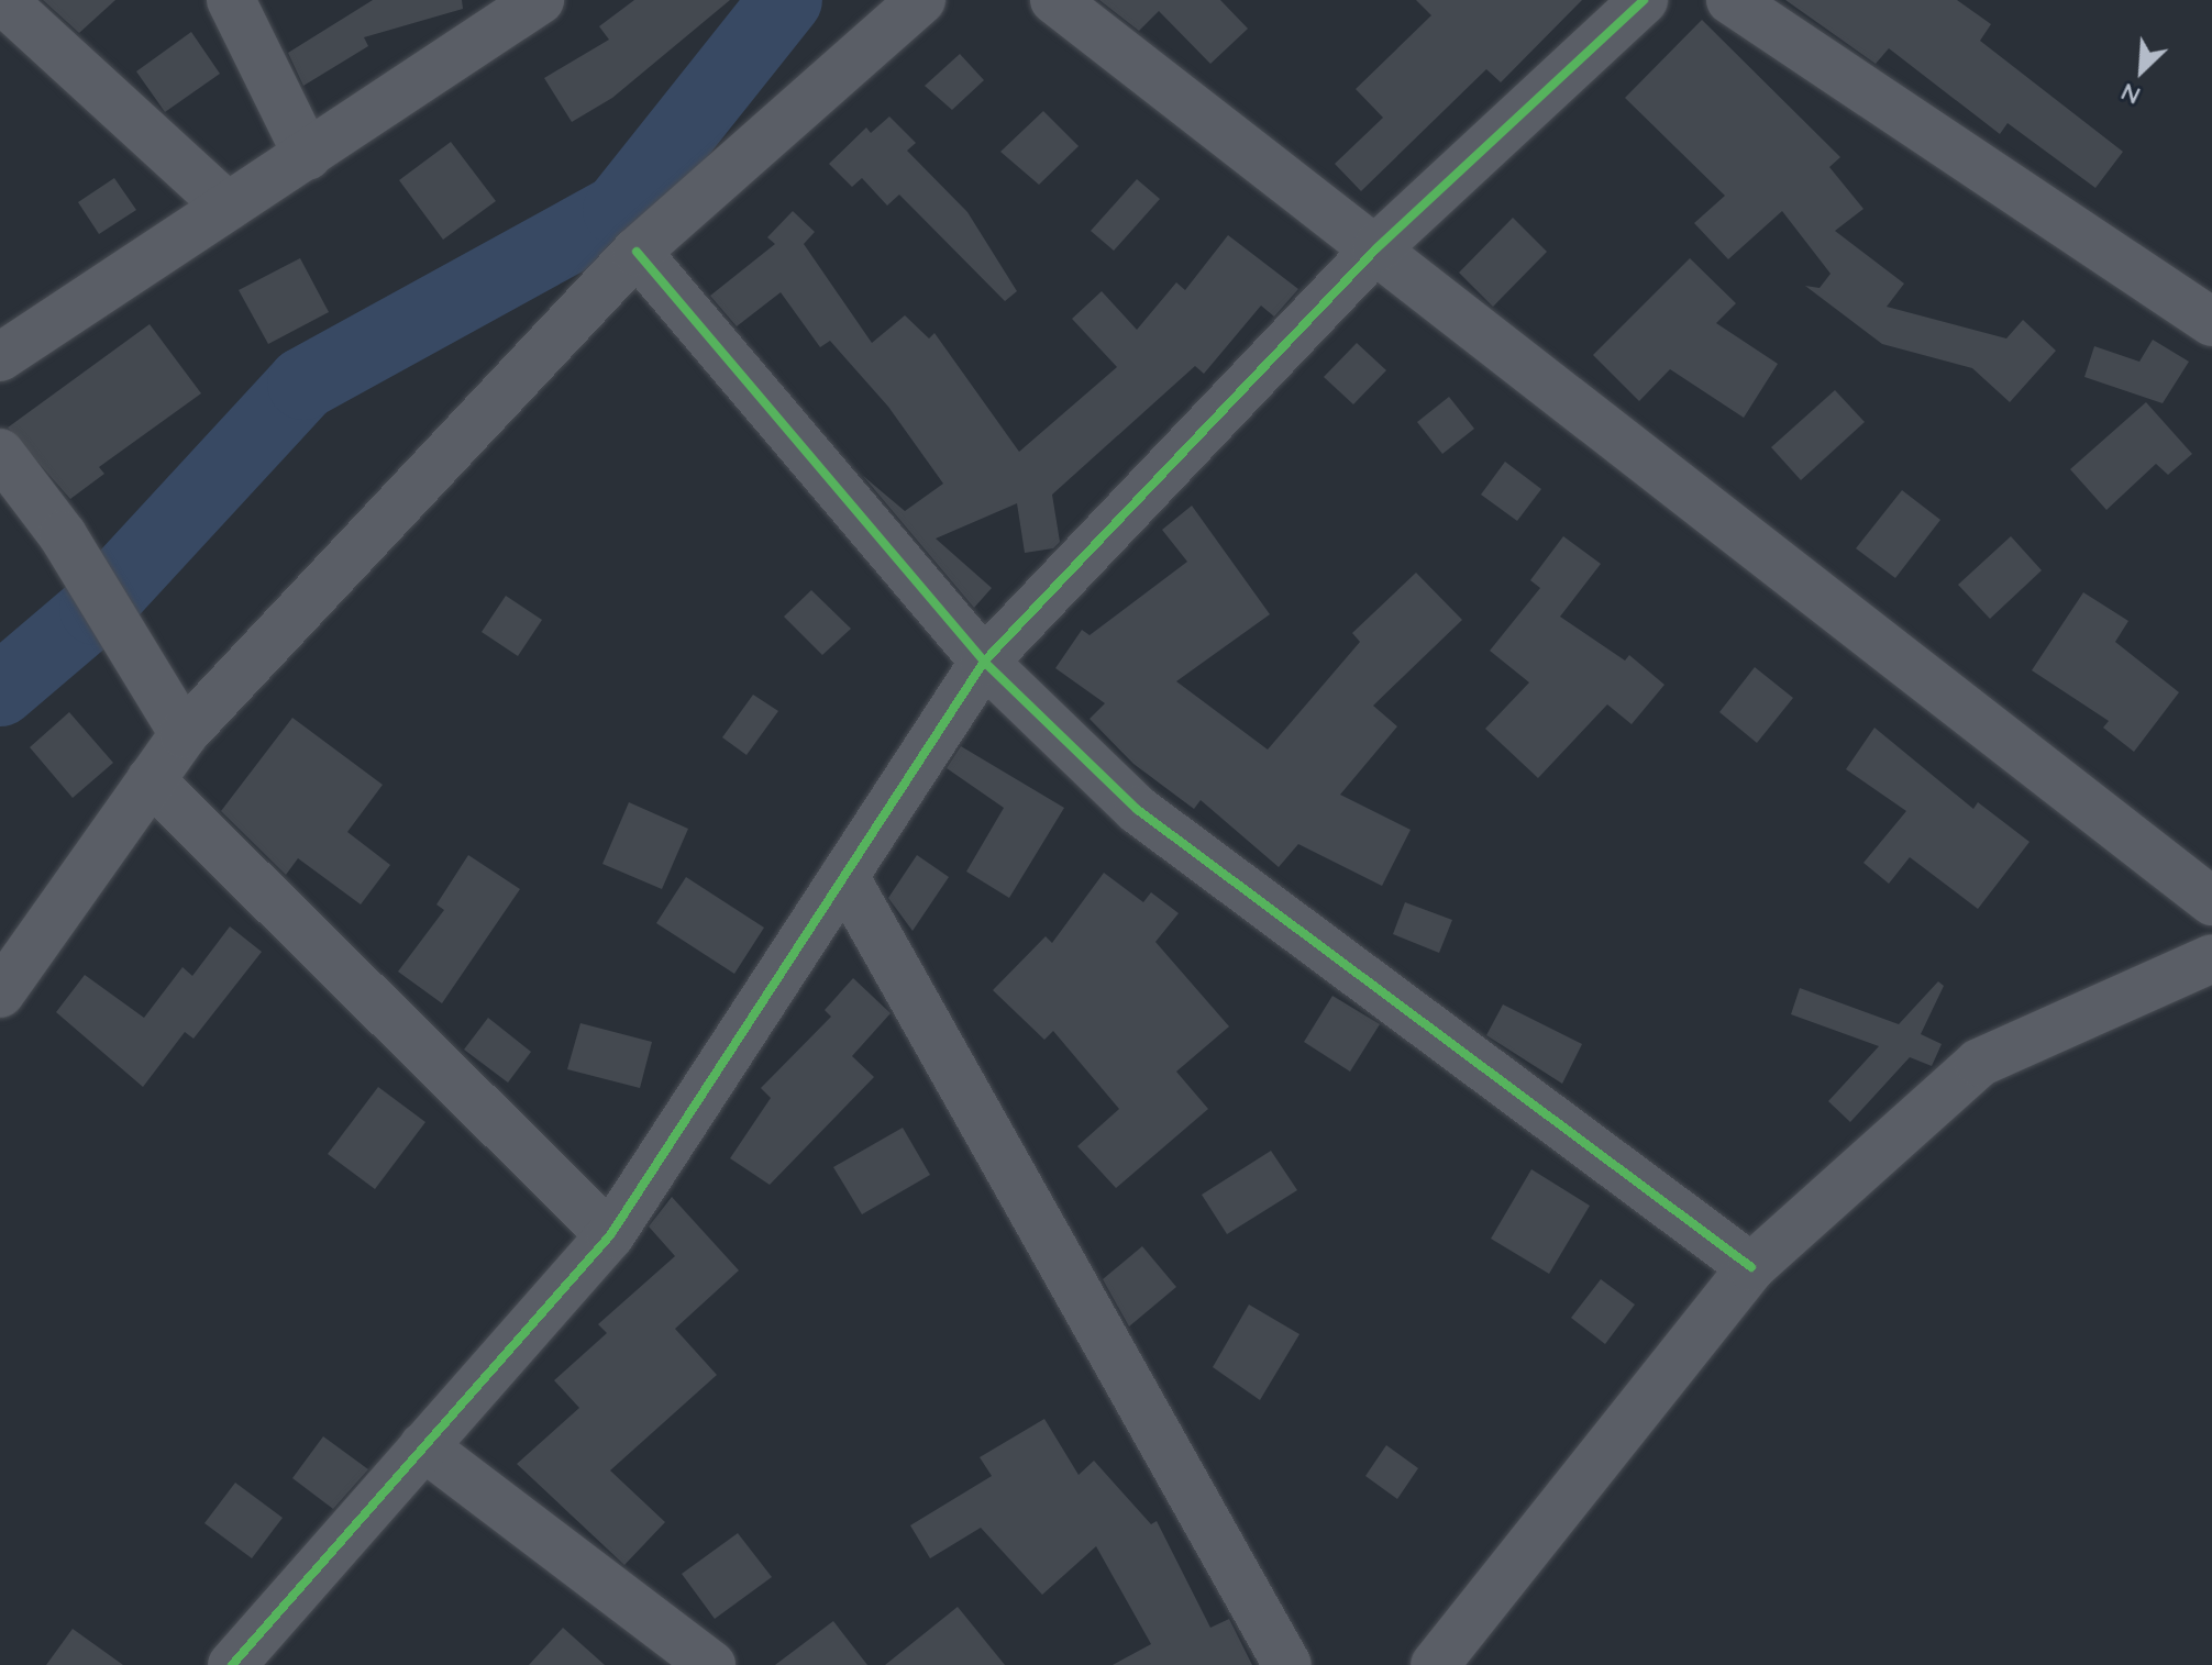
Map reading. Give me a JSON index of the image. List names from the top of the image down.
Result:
{
  "north": "bottom left"
}
